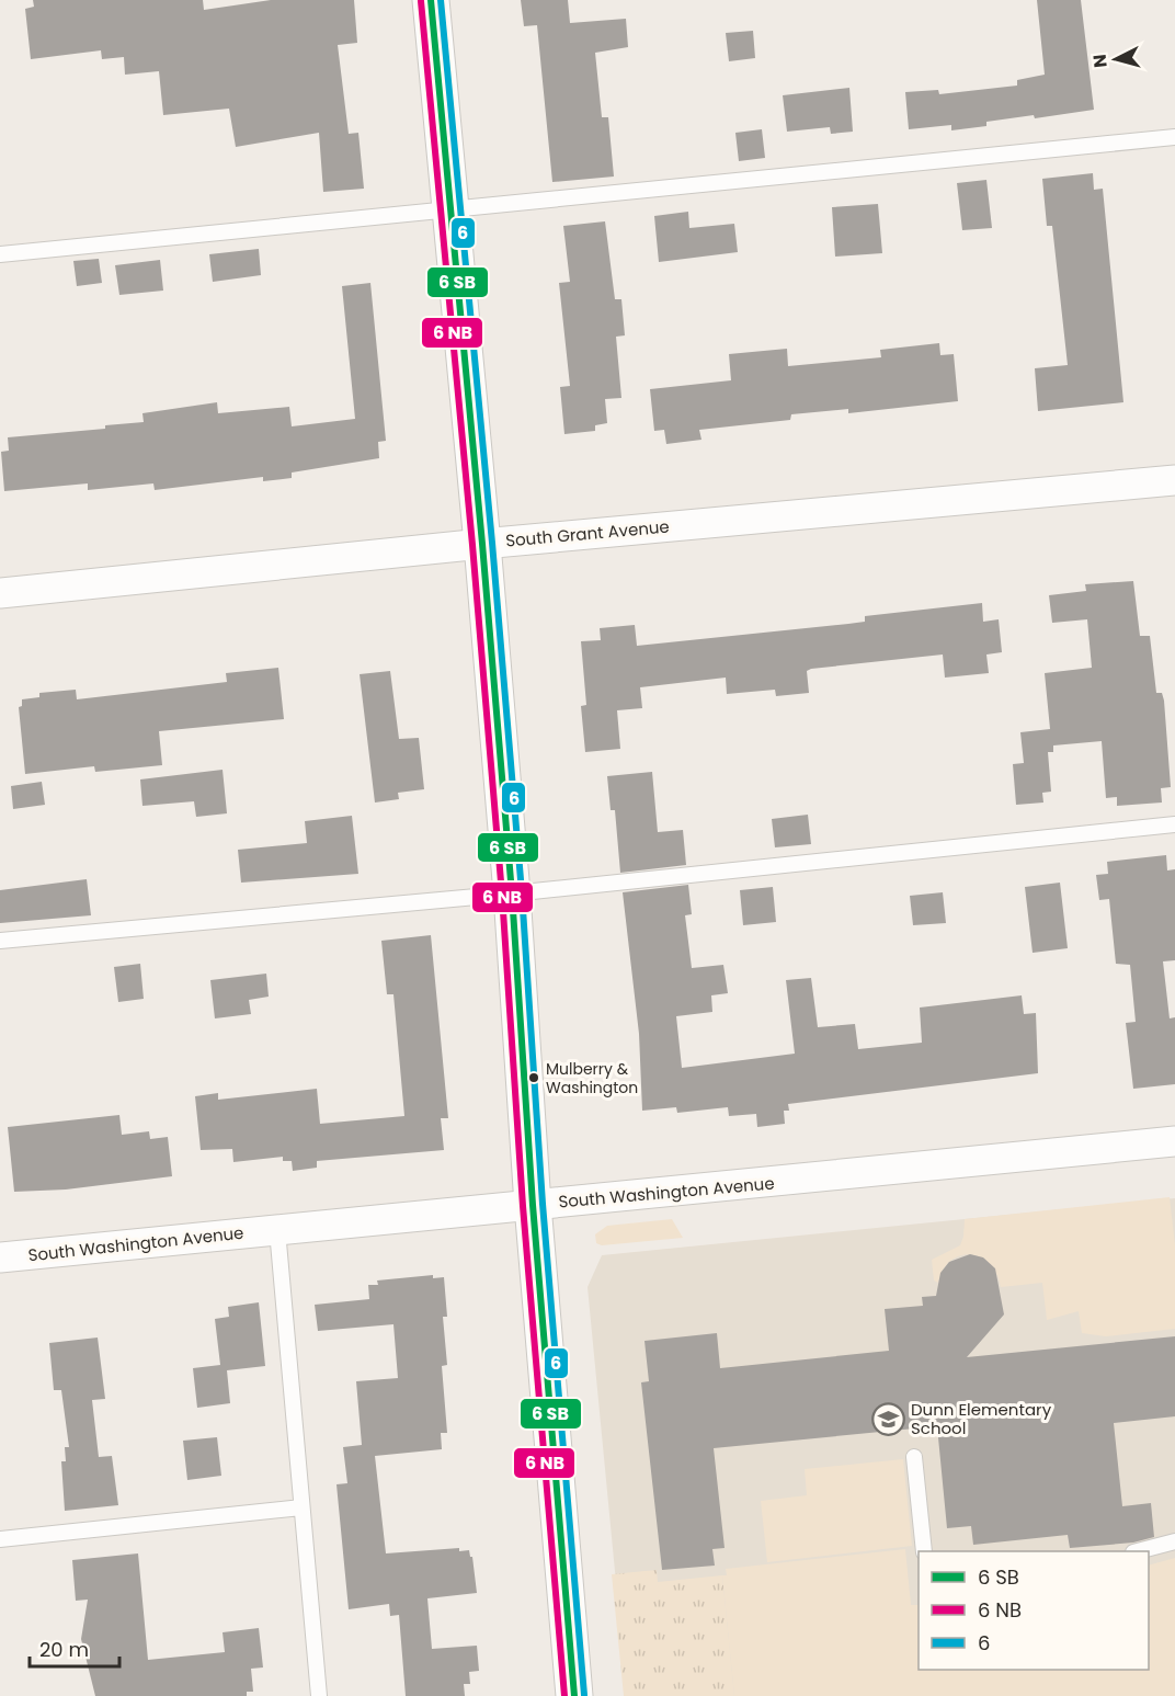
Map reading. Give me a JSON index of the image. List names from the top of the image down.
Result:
{
  "streets": {
    "street": ["South Grant Avenue", "South Washington Avenue"]
  },
  "places": {
    "other": ["Mulberry & Washington"],
    "school or university": ["Dunn Elementary School"]
  },
  "lines": ["transit line 6"],
  "legend": ["6 SB", "6 NB", "6"],
  "scale_bar": "20 m",
  "north": "left"
}
